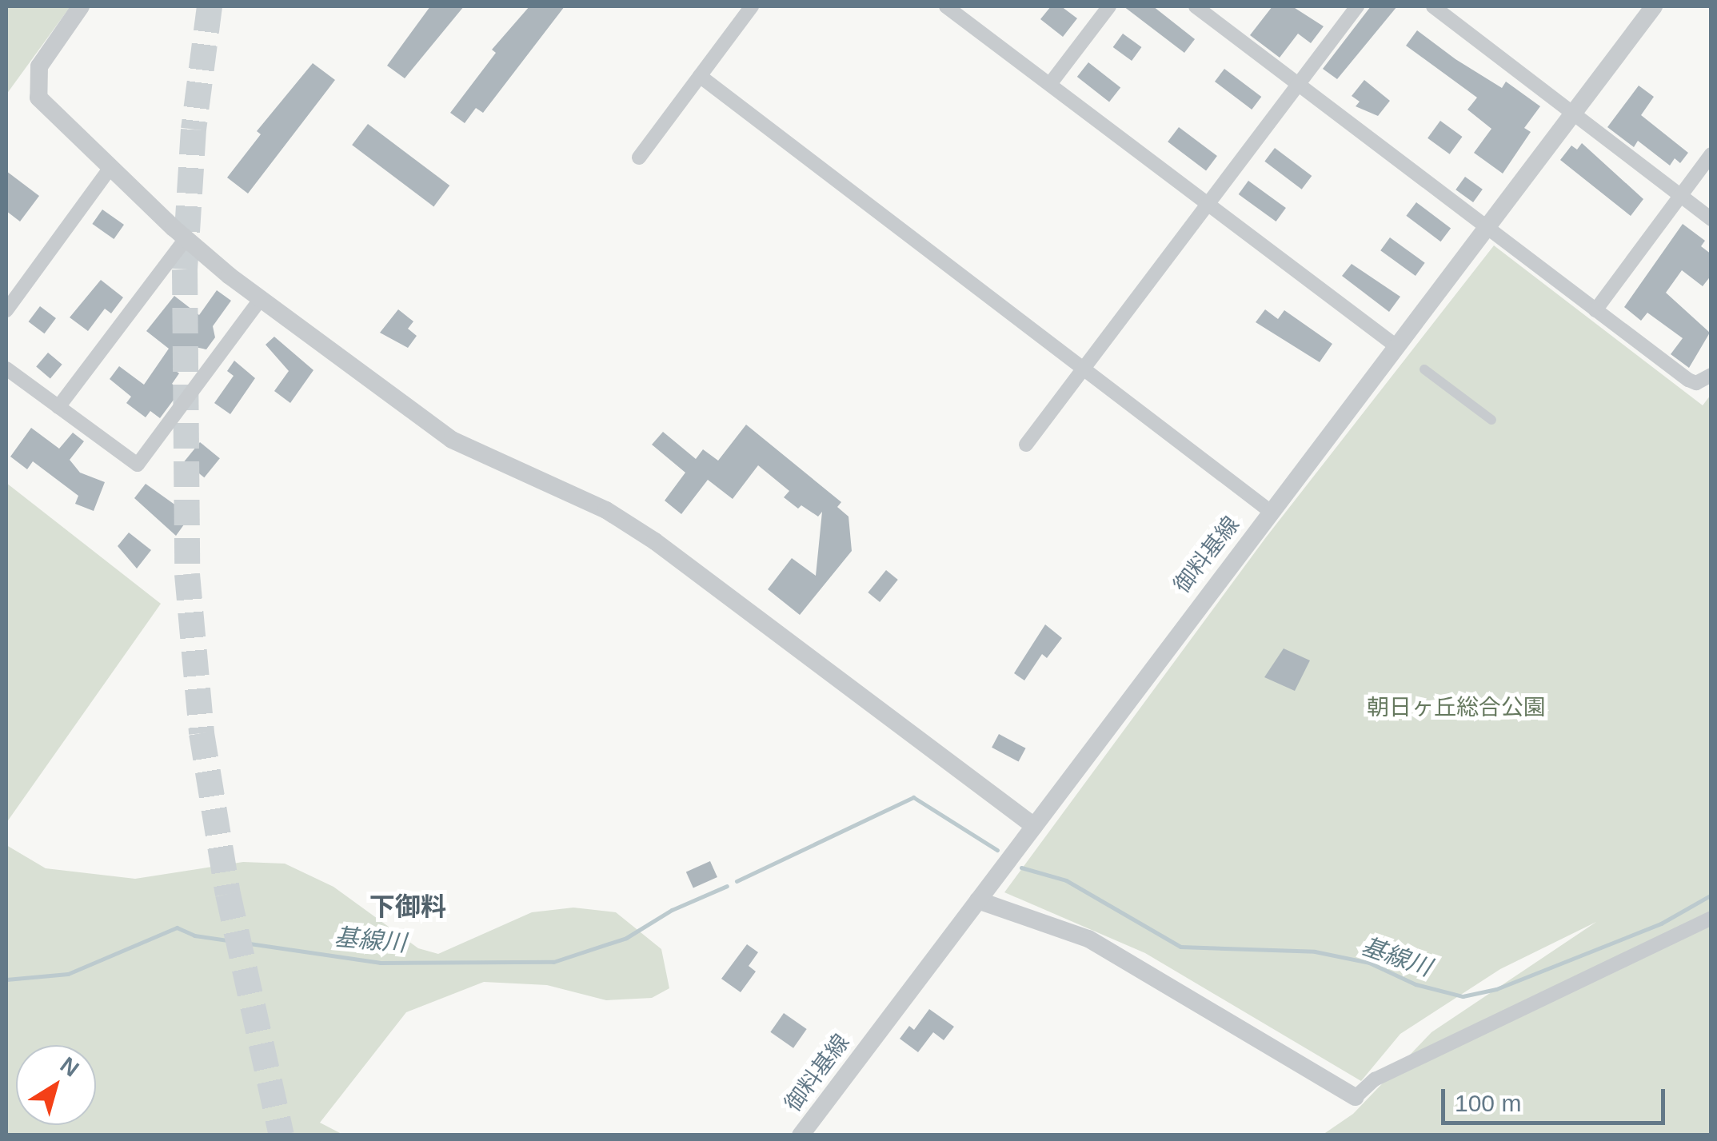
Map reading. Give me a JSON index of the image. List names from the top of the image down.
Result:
{
  "streets": {
    "street": ["御料基線"]
  },
  "districts": ["下御料"],
  "water": ["基線川"],
  "parks": ["朝日ヶ丘総合公園"],
  "scale_bar": "100 m",
  "north": "top right"
}
